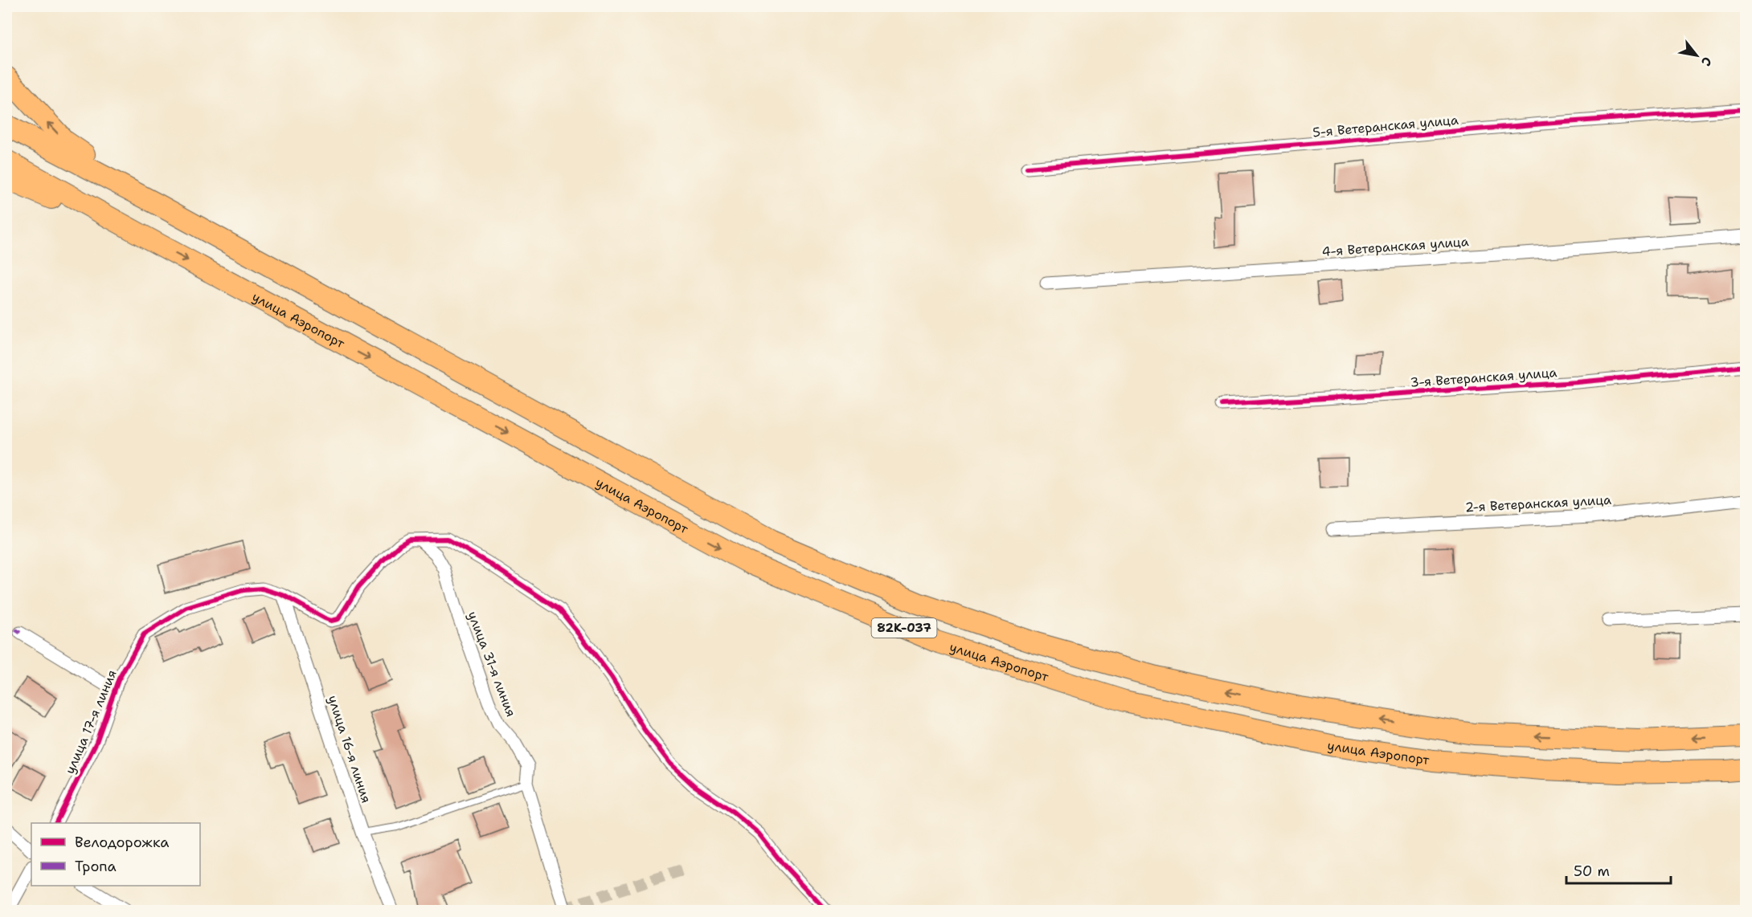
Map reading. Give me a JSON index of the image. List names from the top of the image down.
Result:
{
  "streets": {
    "main road": ["улица Аэропорт", "82К-037"],
    "street": [
      "5-я Ветеранская улица",
      "4-я Ветеранская улица",
      "3-я Ветеранская улица",
      "2-я Ветеранская улица",
      "улица 31-я линия",
      "улица 17-я линия",
      "улица 16-я линия"
    ]
  },
  "crossings": [
    ["улица 31-я линия", "улица 17-я линия"],
    ["улица 17-я линия", "улица 16-я линия"]
  ],
  "legend": ["Велодорожка", "Тропа"],
  "scale_bar": "50 m",
  "north": "bottom right"
}
